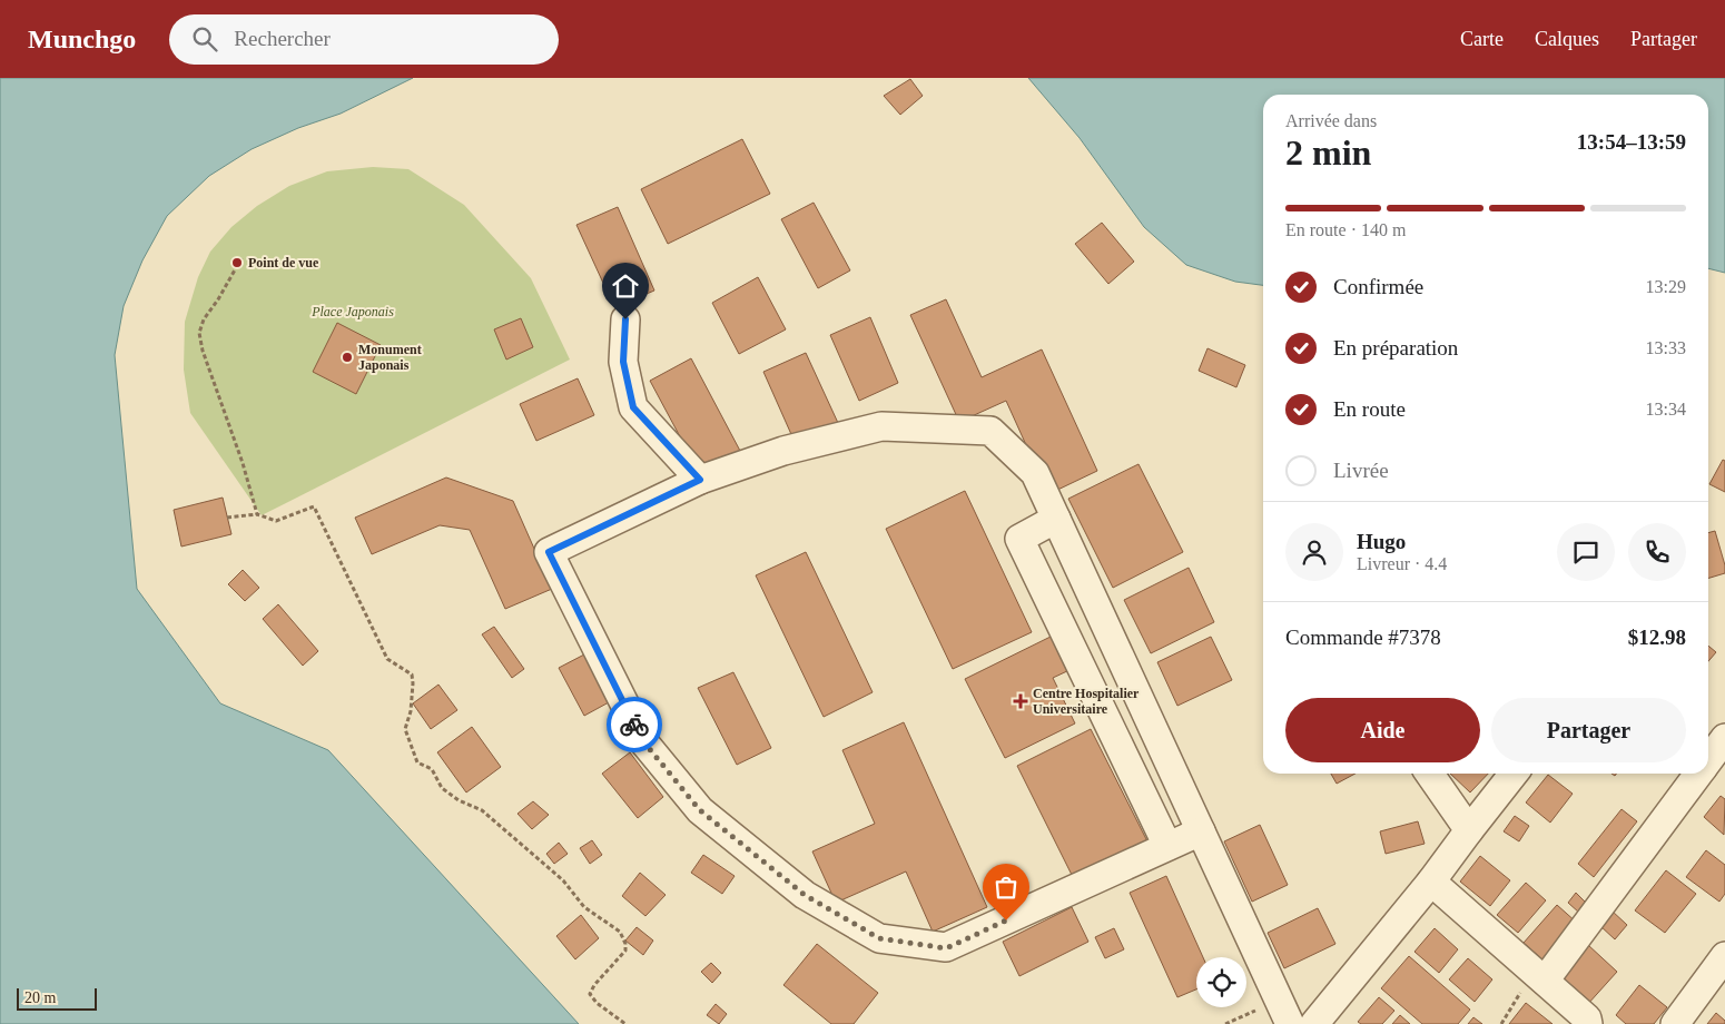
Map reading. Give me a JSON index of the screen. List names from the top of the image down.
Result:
{
  "parks": ["Place Japonais"],
  "places": {
    "other": ["Point de vue", "Monument Japonais"],
    "health": ["Centre Hospitalier Universitaire"]
  },
  "scale_bar": "20 m",
  "page": {
    "header": "Munchgo",
    "search": "Rechercher",
    "nav": ["Carte", "Calques", "Partager"],
    "heading": ["2 min", "Arrivée dans", "13:54–13:59"],
    "panel": [
      "Hugo",
      "Livreur · 4.4",
      "Commande #7378",
      "$12.98"
    ],
    "bar": "En route · 140 m",
    "list": [
      ["Confirmée", "13:29"],
      ["En préparation", "13:33"],
      ["En route", "13:34"],
      "Livrée"
    ],
    "buttons": ["Aide", "Partager"],
    "scale": "20 m"
  }
}
